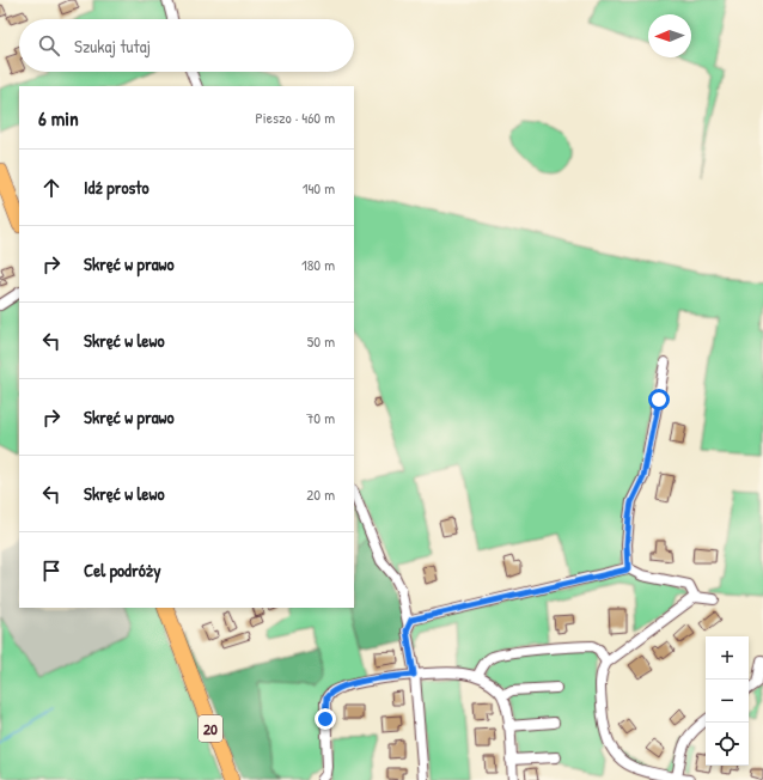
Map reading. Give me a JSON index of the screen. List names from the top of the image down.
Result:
{
  "streets": {
    "main road": ["20"]
  },
  "north": "left",
  "page": {
    "search": "Szukaj tutaj",
    "heading": ["6 min", "Pieszo · 460 m"],
    "list": [
      ["Idź prosto", "140 m"],
      ["Skręć w prawo", "180 m"],
      ["Skręć w lewo", "50 m"],
      ["Skręć w prawo", "70 m"],
      ["Skręć w lewo", "20 m"],
      "Cel podróży"
    ],
    "map_buttons": ["+", "−"]
  }
}
